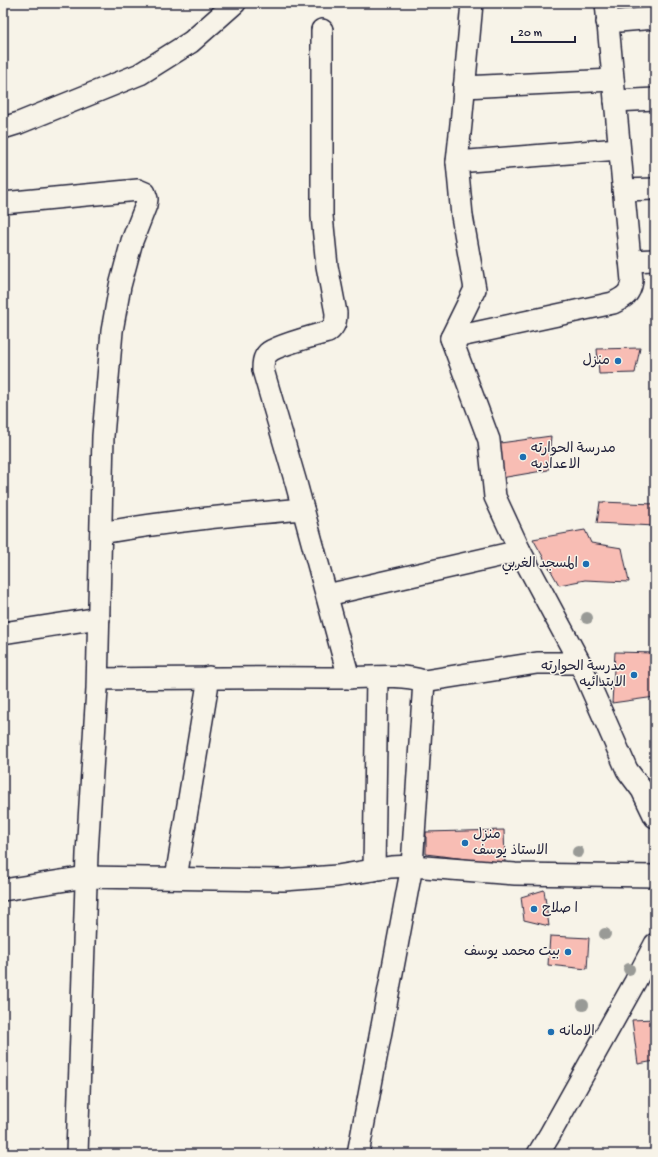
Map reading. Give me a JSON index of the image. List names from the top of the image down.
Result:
{
  "places": [
    "منزل",
    "مدرسة الحوارته الاعداديه",
    "المسجد الغربي",
    "مدرسة الحوارته الابتدائيه",
    "منزل الاستاذ يوسف",
    "ا صلاح",
    "بيت محمد يوسف",
    "الامانه"
  ],
  "scale_bar": "20 m"
}
